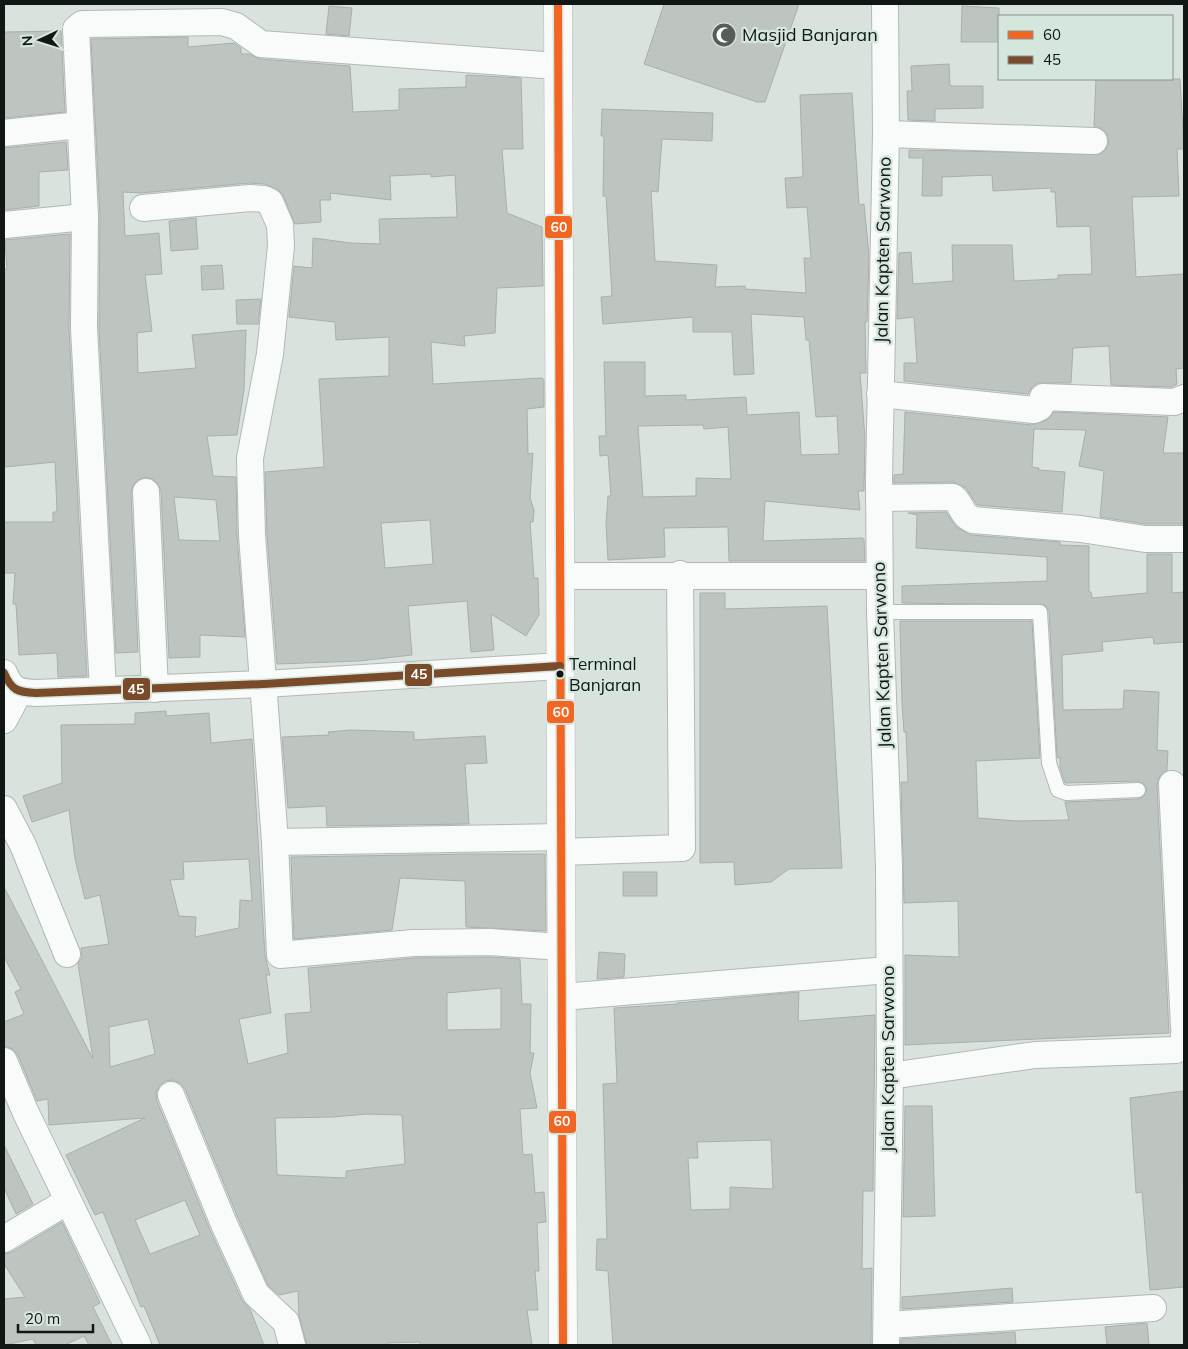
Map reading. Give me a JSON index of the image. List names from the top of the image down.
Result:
{
  "streets": {
    "street": ["Jalan Kapten Sarwono"]
  },
  "places": {
    "mosque": ["Masjid Banjaran"],
    "other": ["Terminal Banjaran"]
  },
  "lines": ["transit line 60", "transit line 45"],
  "legend": ["60", "45"],
  "scale_bar": "20 m",
  "north": "left"
}
